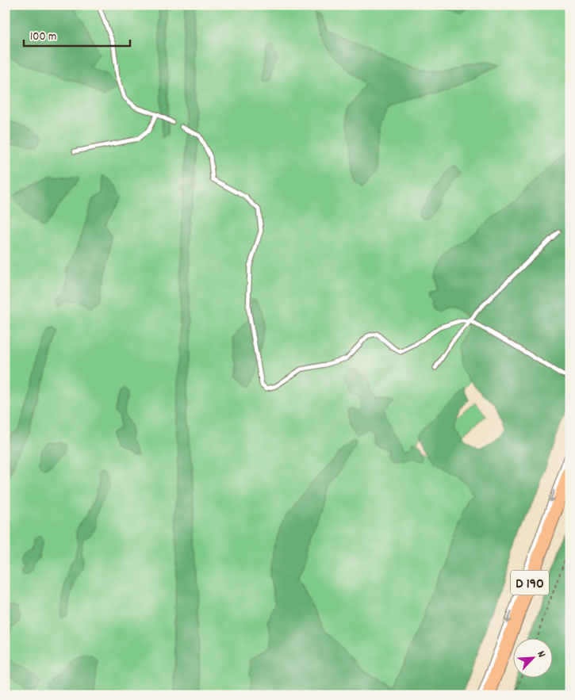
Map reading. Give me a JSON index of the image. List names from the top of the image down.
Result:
{
  "streets": {
    "main road": ["D 190"]
  },
  "scale_bar": "100 m",
  "north": "top right"
}
